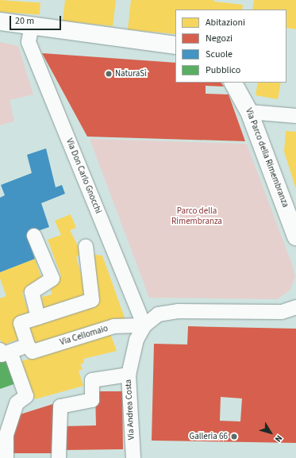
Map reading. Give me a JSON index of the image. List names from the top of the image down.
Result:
{
  "streets": {
    "main road": ["Via Parco della Rimembranza"],
    "street": ["Via Don Carlo Gnocchi", "Via Cellomaio", "Via Andrea Costa"]
  },
  "crossings": [
    ["Via Don Carlo Gnocchi", "Via Cellomaio"],
    ["Via Don Carlo Gnocchi", "Via Andrea Costa"],
    ["Via Cellomaio", "Via Andrea Costa"]
  ],
  "parks": ["Parco della Rimembranza"],
  "places": ["NaturaSì", "Galleria 66"],
  "legend": [
    "Abitazioni",
    "Negozi",
    "Scuole",
    "Pubblico"
  ],
  "scale_bar": "20 m",
  "north": "bottom right"
}
